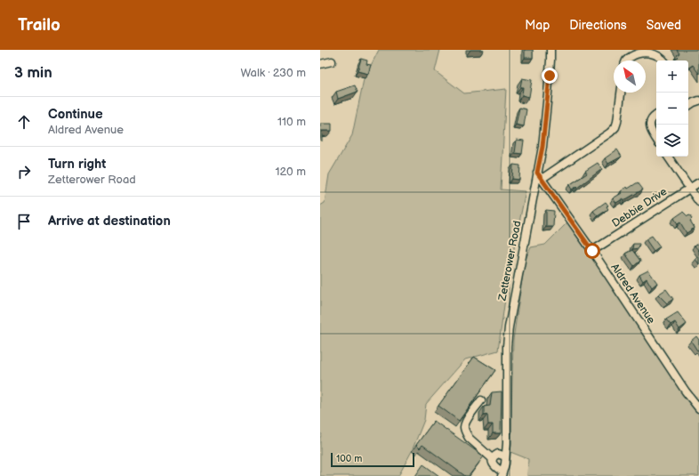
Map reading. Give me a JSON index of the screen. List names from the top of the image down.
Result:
{
  "streets": {
    "street": ["Debbie Drive", "Zetterower Road", "Aldred Avenue"]
  },
  "crossings": [
    ["Debbie Drive", "Aldred Avenue"],
    ["Zetterower Road", "Aldred Avenue"]
  ],
  "scale_bar": "100 m",
  "north": "top left",
  "page": {
    "header": "Trailo",
    "nav": ["Map", "Directions", "Saved"],
    "heading": ["3 min", "Walk · 230 m"],
    "map_buttons": ["+", "−"],
    "list": [
      ["Continue", "Aldred Avenue", "110 m"],
      ["Turn right", "Zetterower Road", "120 m"],
      "Arrive at destination"
    ],
    "scale": "100 m"
  }
}
